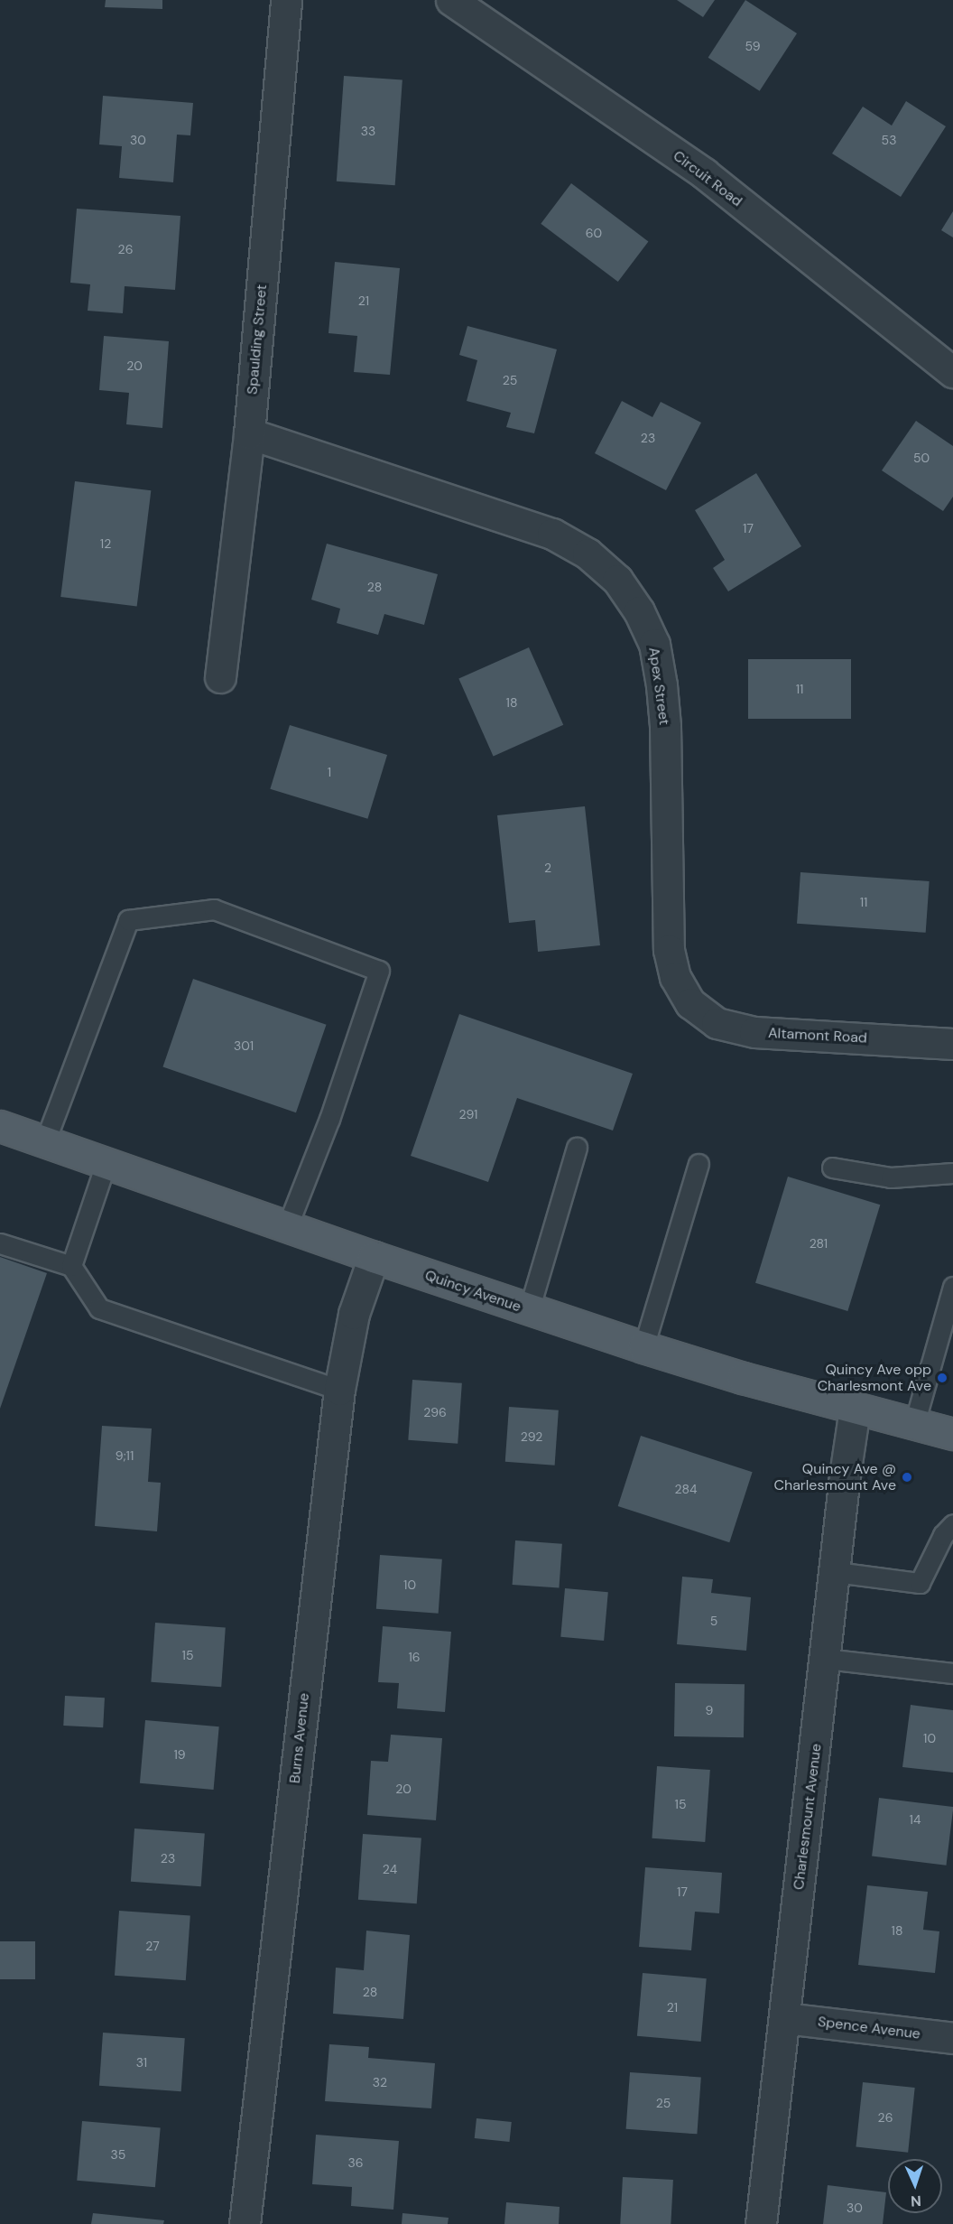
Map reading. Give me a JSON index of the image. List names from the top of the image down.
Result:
{
  "streets": {
    "main road": ["Quincy Avenue"],
    "street": [
      "Circuit Road",
      "Spaulding Street",
      "Apex Street",
      "Altamont Road",
      "Burns Avenue",
      "Charlesmount Avenue",
      "Spence Avenue"
    ]
  },
  "crossings": [
    ["Spaulding Street", "Apex Street"],
    ["Apex Street", "Altamont Road"],
    ["Quincy Avenue", "Burns Avenue"],
    ["Quincy Avenue", "Charlesmount Avenue"],
    ["Charlesmount Avenue", "Spence Avenue"]
  ],
  "places": ["Quincy Ave opp Charlesmont Ave", "Quincy Ave @ Charlesmount Ave"],
  "house_numbers": [
    "59",
    "33",
    "30",
    "53",
    "60",
    "26",
    "21",
    "20",
    "25",
    "23",
    "50",
    "17",
    "12",
    "28",
    "11",
    "18",
    "1",
    "2",
    "11",
    "301",
    "291",
    "281",
    "296",
    "292",
    "9;11",
    "284",
    "10",
    "5",
    "15",
    "16",
    "9",
    "10",
    "19",
    "20",
    "15",
    "14",
    "23",
    "24",
    "17",
    "18",
    "27",
    "28",
    "21",
    "31",
    "32",
    "25",
    "26",
    "35",
    "36",
    "30"
  ],
  "north": "bottom"
}
